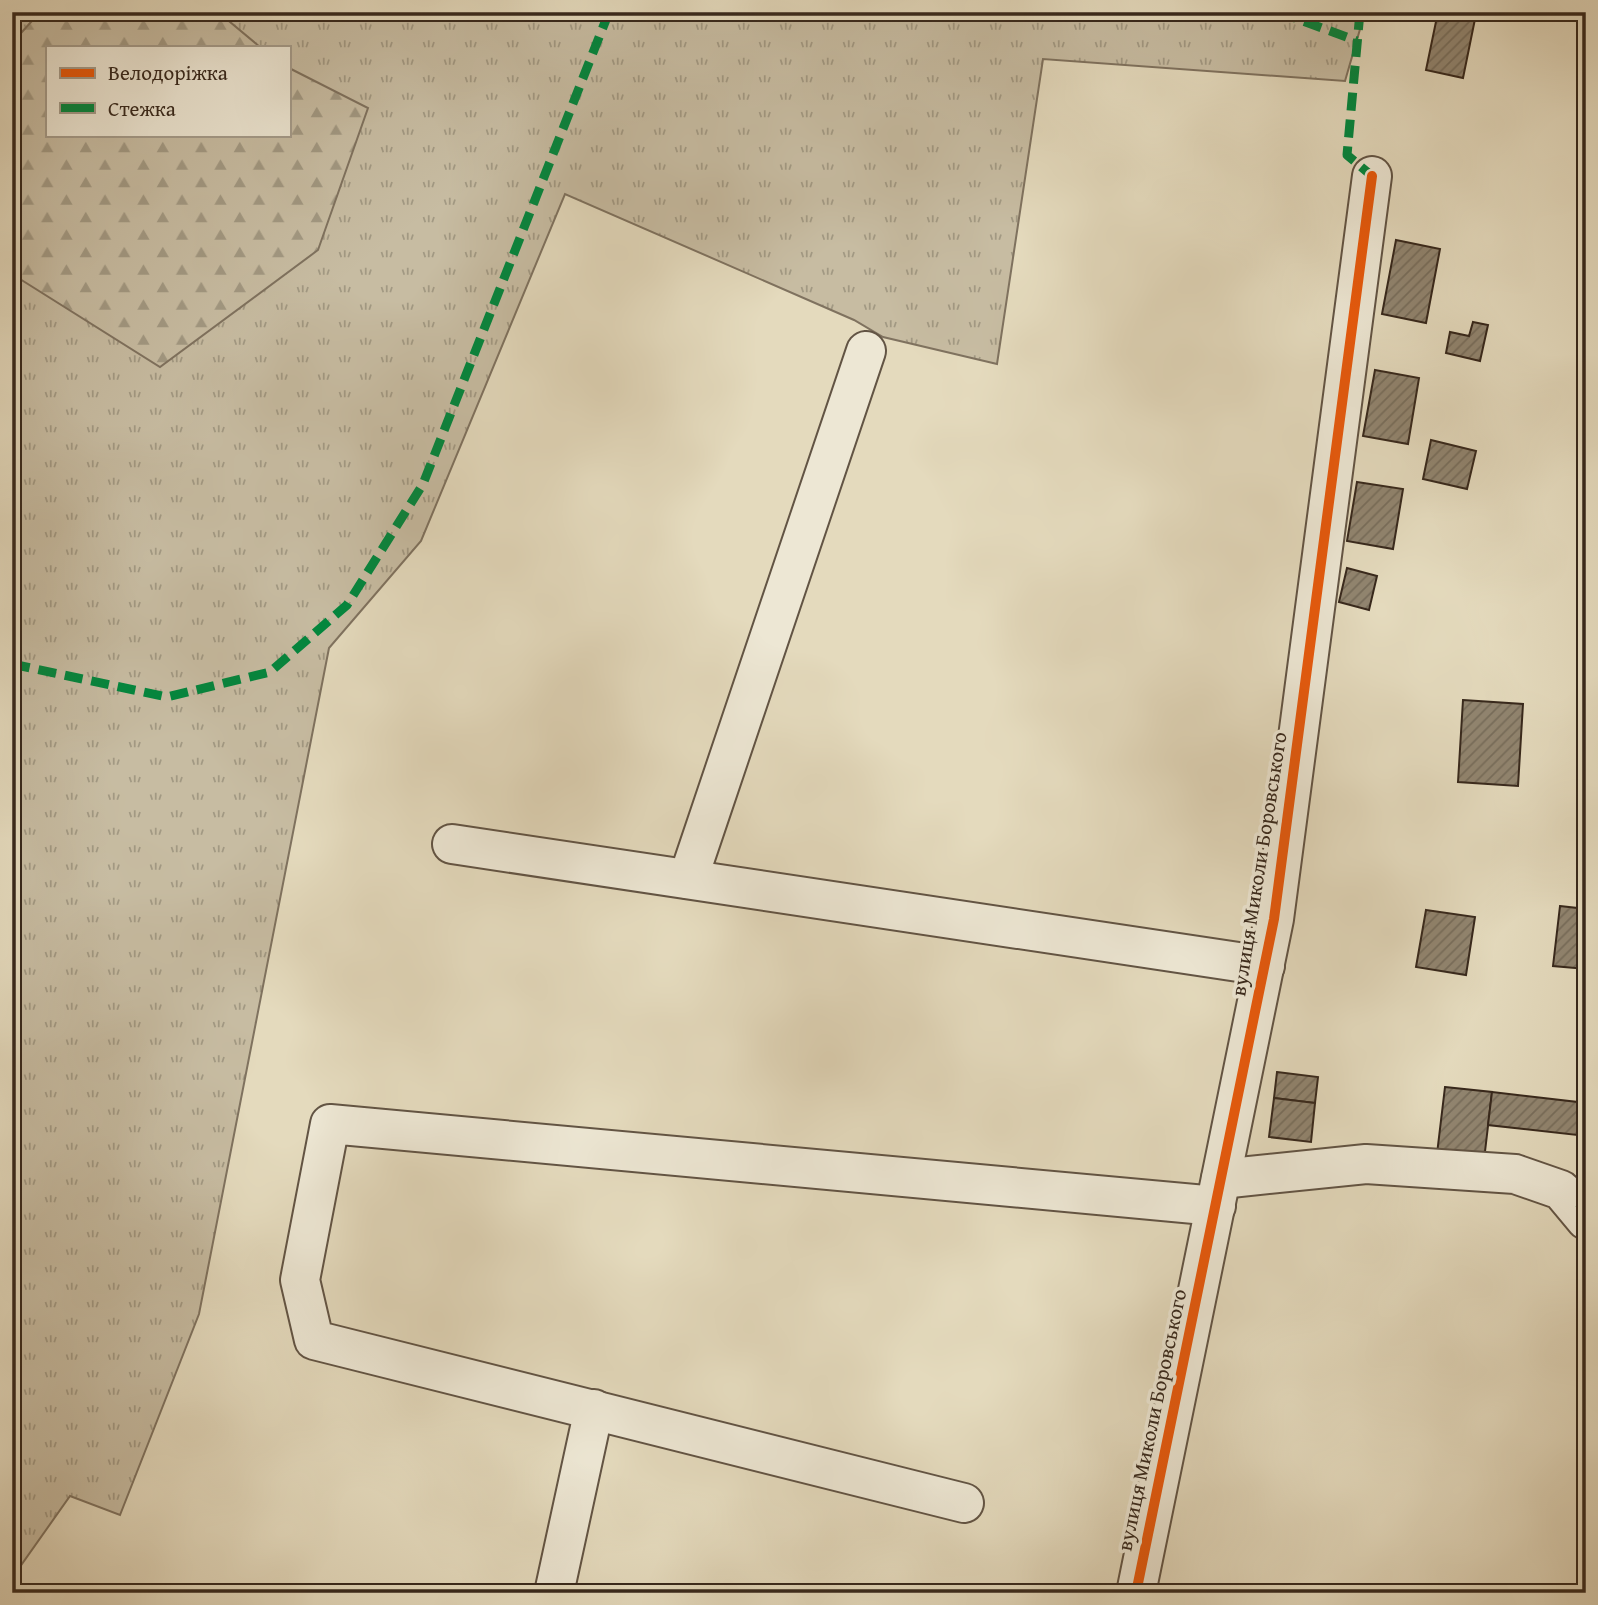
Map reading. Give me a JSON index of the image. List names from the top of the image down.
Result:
{
  "streets": {
    "street": ["вулиця Миколи Боровського"]
  },
  "legend": ["Велодоріжка", "Стежка"]
}
